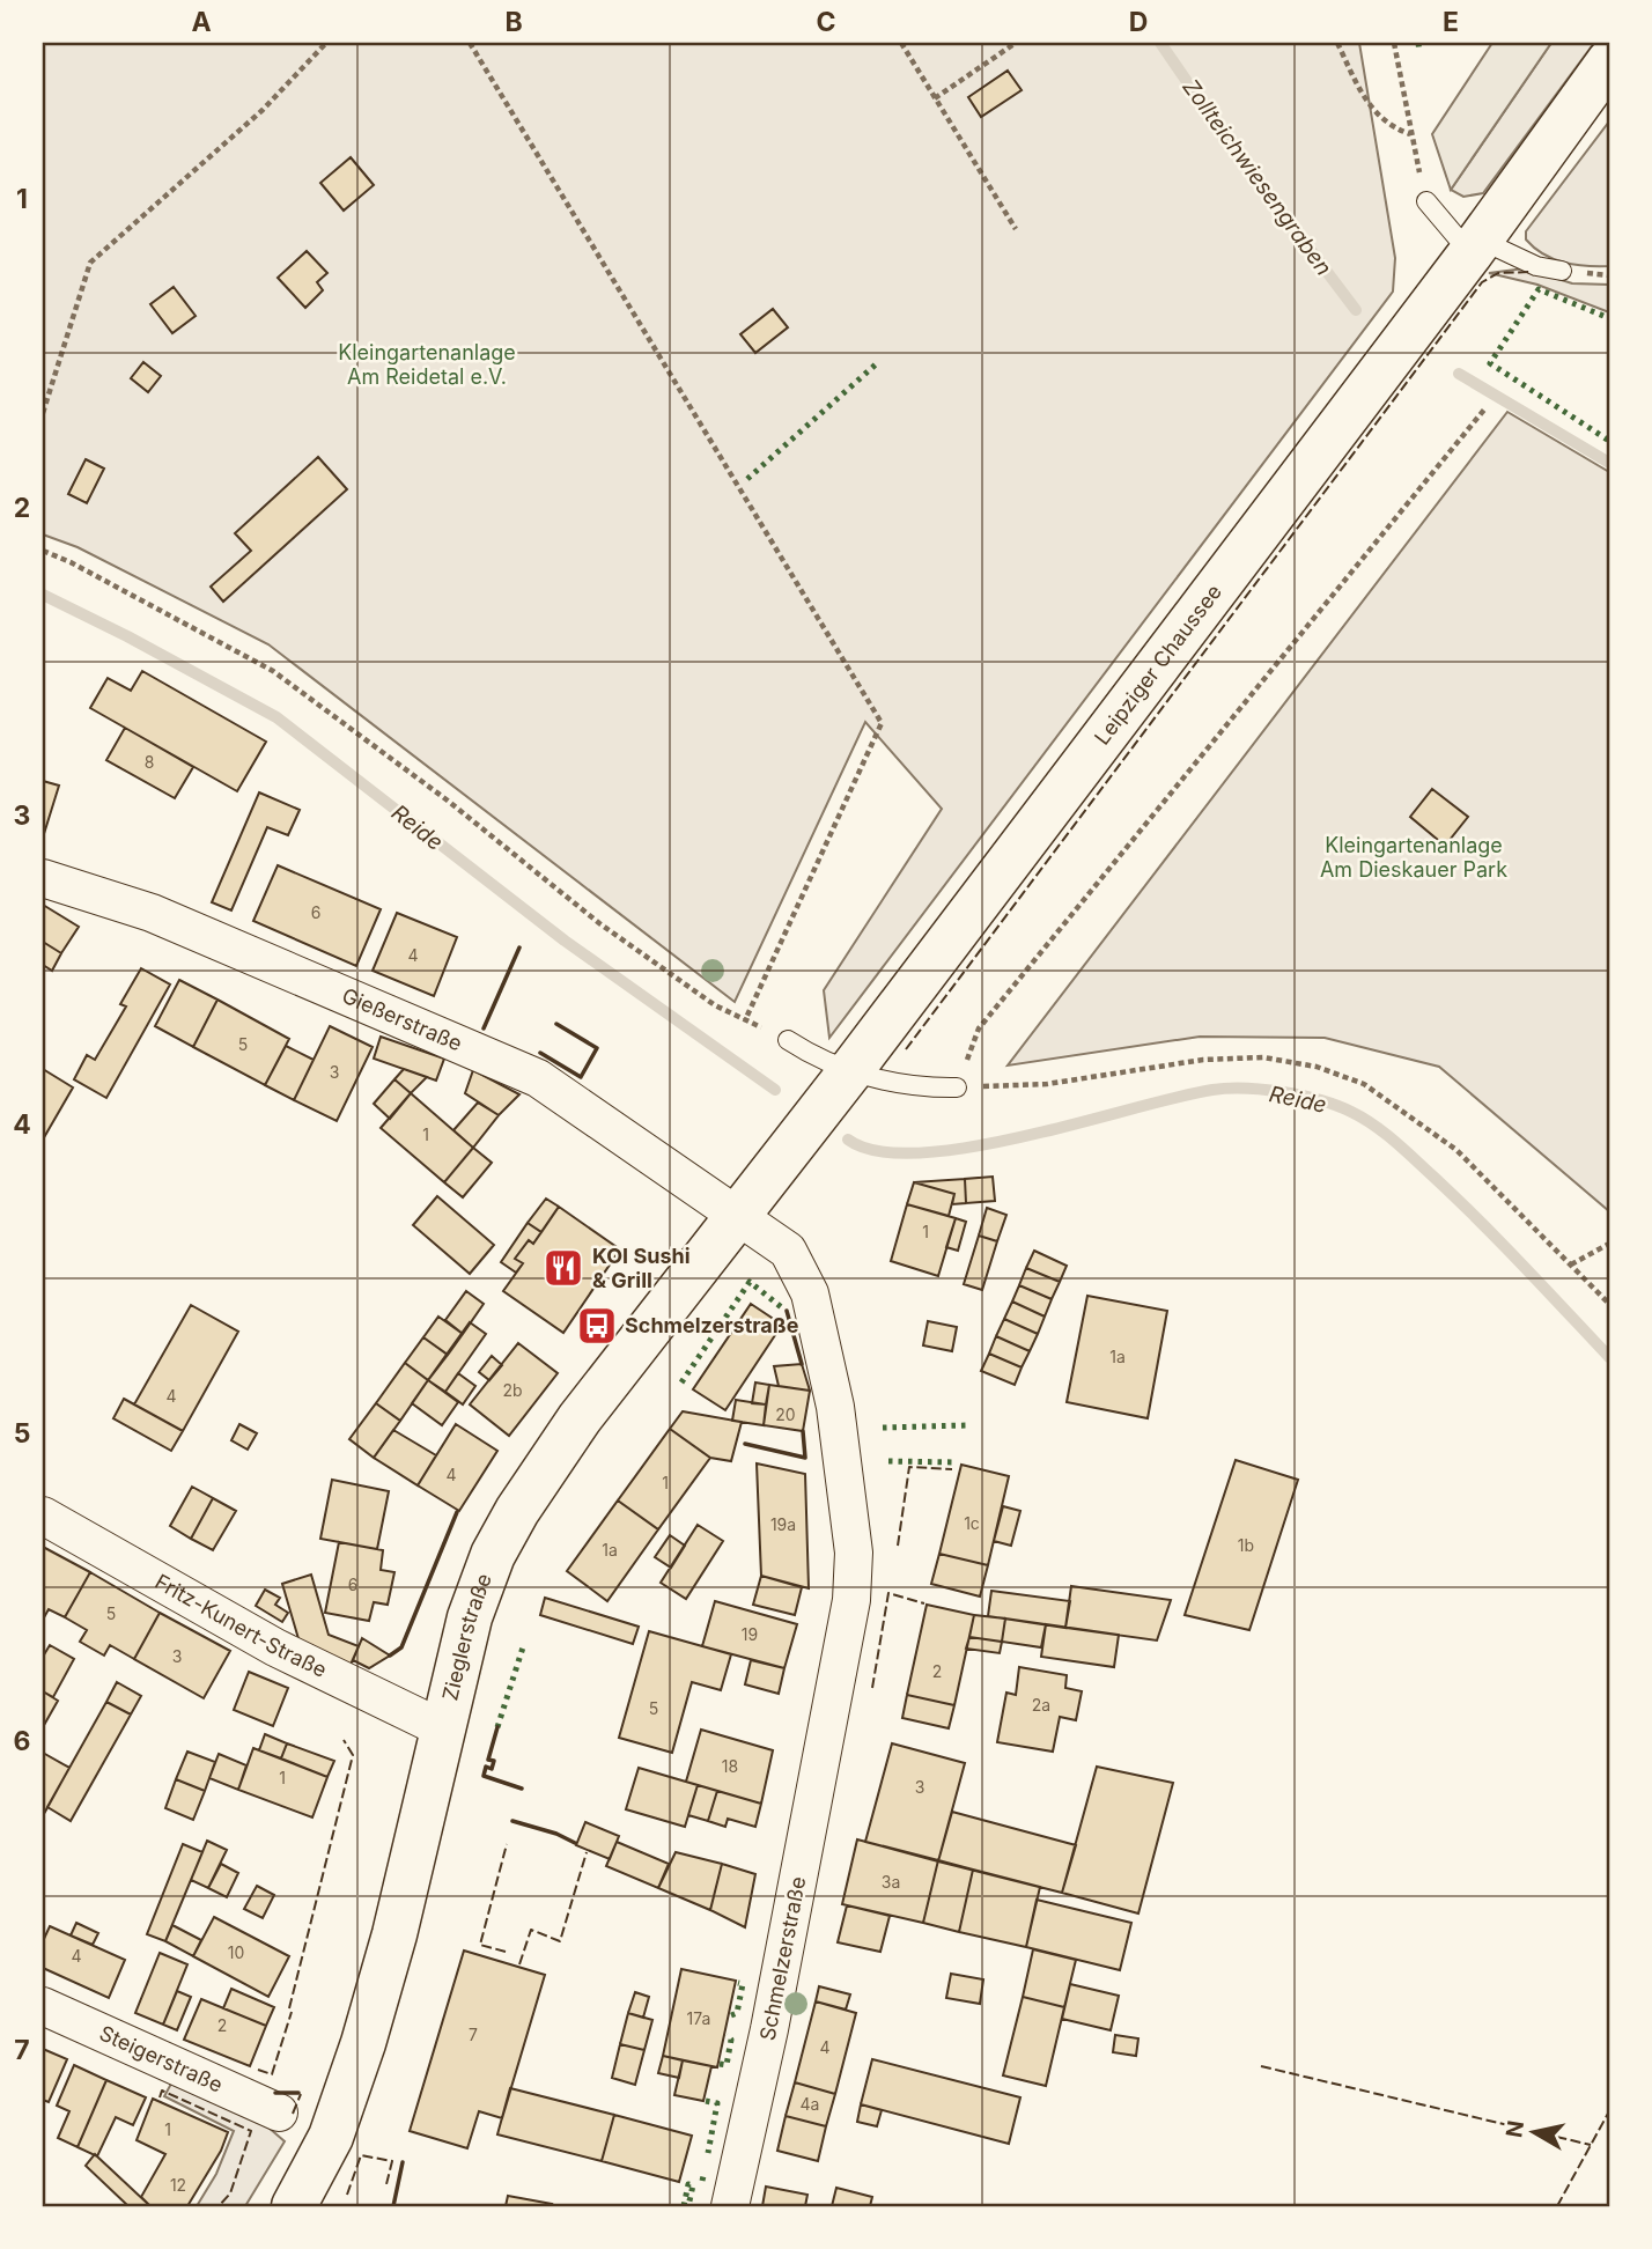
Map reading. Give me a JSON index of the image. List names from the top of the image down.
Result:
{
  "streets": {
    "main road": ["Leipziger Chaussee", "Zieglerstraße"],
    "street": [
      "Gießerstraße",
      "Fritz-Kunert-Straße",
      "Schmelzerstraße",
      "Steigerstraße"
    ]
  },
  "crossings": [
    ["Leipziger Chaussee", "Zieglerstraße"],
    ["Gießerstraße", "Zieglerstraße"],
    ["Gießerstraße", "Schmelzerstraße"],
    ["Fritz-Kunert-Straße", "Zieglerstraße"],
    ["Zieglerstraße", "Schmelzerstraße"]
  ],
  "water": ["Zollteichwiesengraben", "Reide"],
  "parks": ["Kleingartenanlage Am Reidetal e.V.", "Kleingartenanlage Am Dieskauer Park"],
  "places": {
    "restaurant": ["KOI Sushi & Grill"],
    "bus stop": ["Schmelzerstraße"]
  },
  "house_numbers": [
    "8",
    "6",
    "4",
    "5",
    "3",
    "1",
    "1",
    "1a",
    "2b",
    "4",
    "20",
    "4",
    "1",
    "1c",
    "19a",
    "1b",
    "1a",
    "6",
    "5",
    "19",
    "3",
    "2",
    "2a",
    "5",
    "18",
    "1",
    "3",
    "3a",
    "10",
    "4",
    "17a",
    "2",
    "7",
    "4",
    "4a",
    "1",
    "12"
  ],
  "north": "left",
  "grid": {
    "columns": [
      "A",
      "B",
      "C",
      "D",
      "E"
    ],
    "rows": [
      "1",
      "2",
      "3",
      "4",
      "5",
      "6",
      "7"
    ]
  }
}
